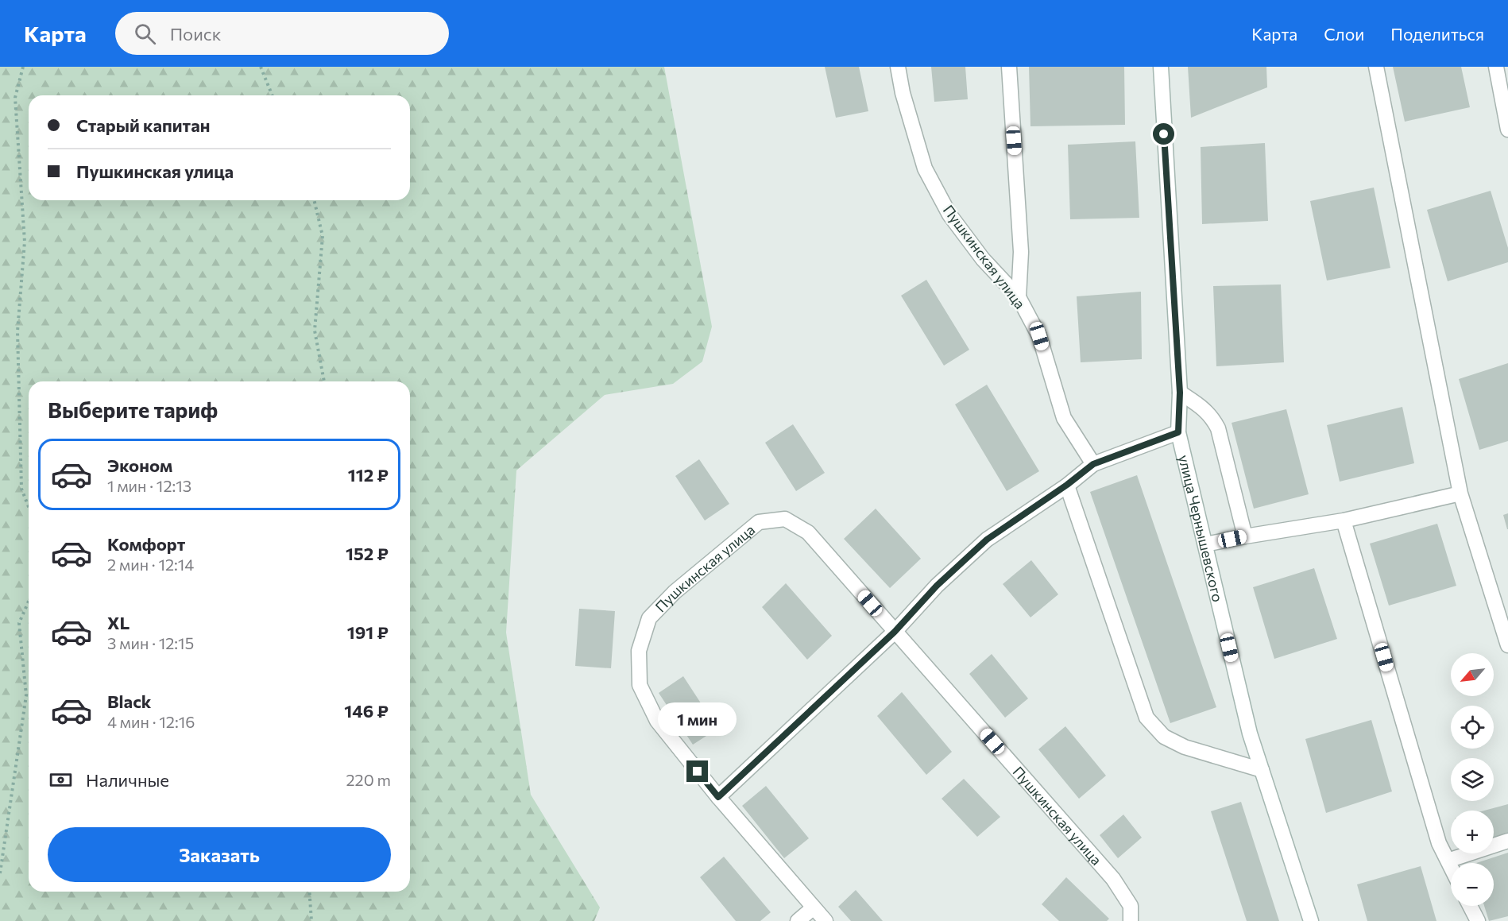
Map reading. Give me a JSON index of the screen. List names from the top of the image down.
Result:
{
  "streets": {
    "street": ["Пушкинская улица", "улица Чернышевского"]
  },
  "north": "bottom left",
  "page": {
    "header": "Карта",
    "search": "Поиск",
    "nav": ["Карта", "Слои", "Поделиться"],
    "banner": ["Старый капитан", "Пушкинская улица"],
    "heading": "Выберите тариф",
    "list": [
      {
        "name": "Эконом",
        "note": "1 мин · 12:13",
        "value": "112 ₽"
      },
      {
        "name": "Комфорт",
        "note": "2 мин · 12:14",
        "value": "152 ₽"
      },
      {
        "name": "XL",
        "note": "3 мин · 12:15",
        "value": "191 ₽"
      },
      {
        "name": "Black",
        "note": "4 мин · 12:16",
        "value": "146 ₽"
      }
    ],
    "map_buttons": ["+", "−"],
    "bubble": "1 мин",
    "pay": ["Наличные", "220 m"],
    "buttons": "Заказать"
  }
}
